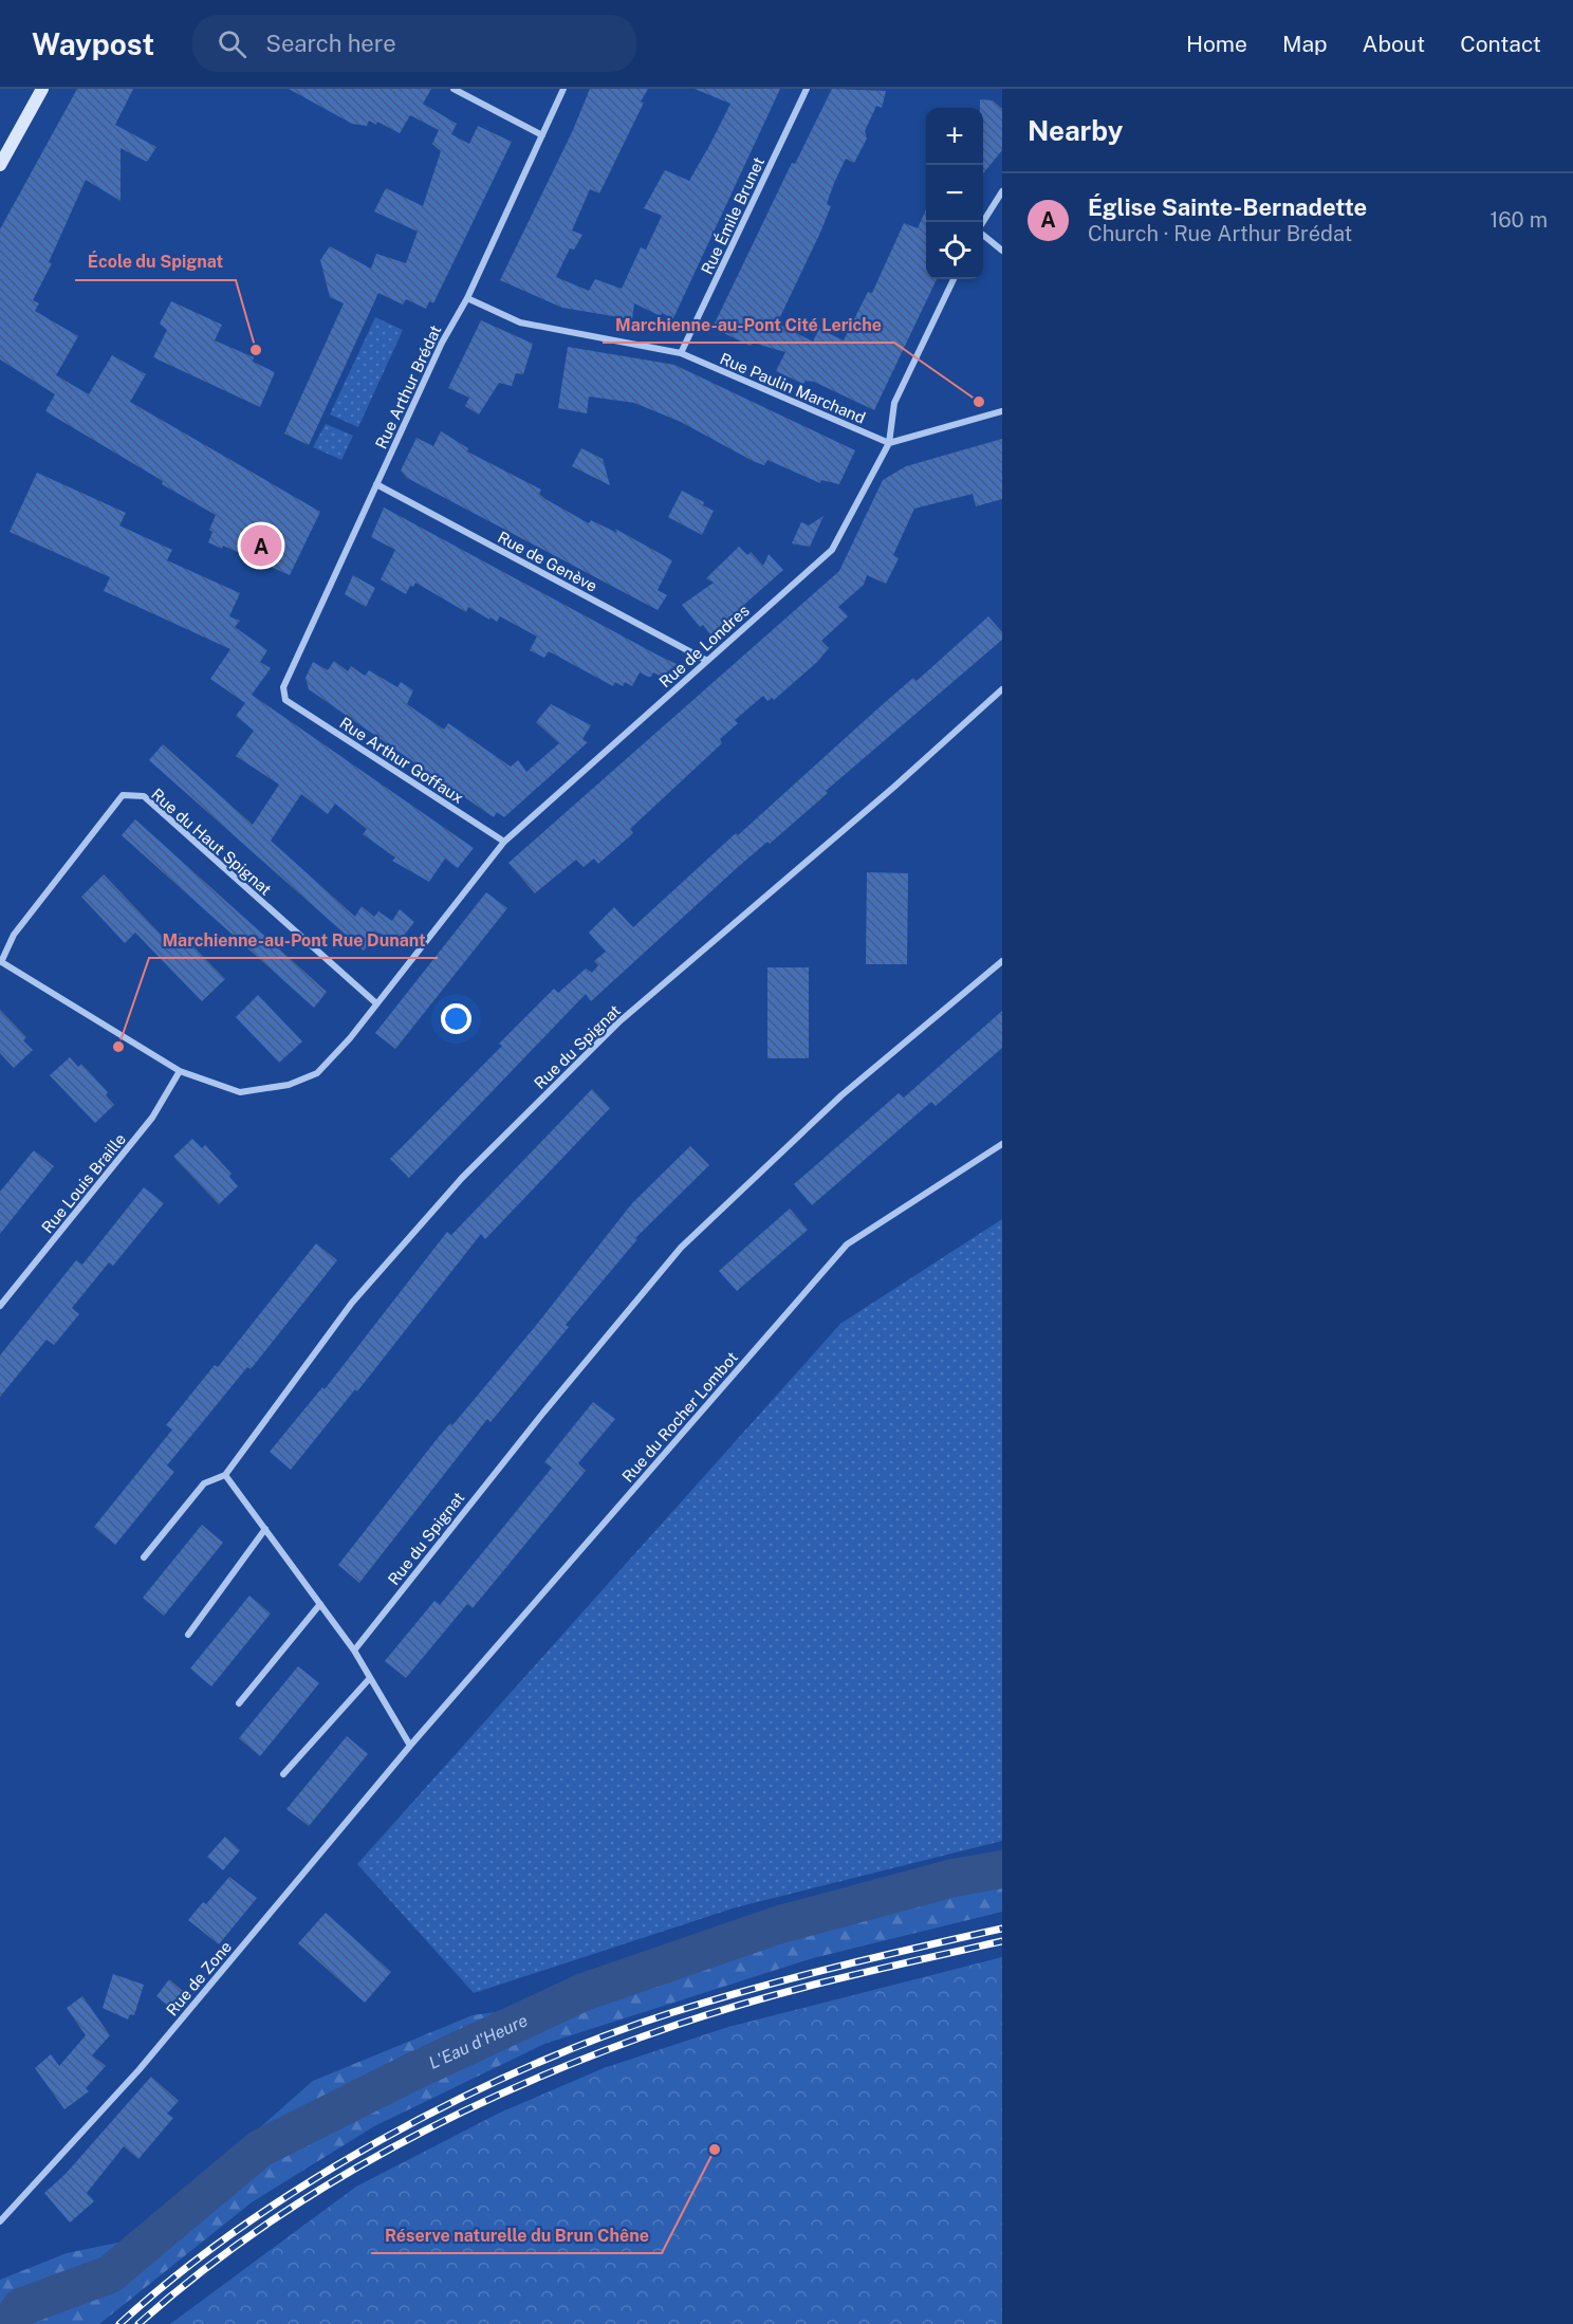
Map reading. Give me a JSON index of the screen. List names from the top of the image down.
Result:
{
  "streets": {
    "street": [
      "Rue Émile Brunet",
      "Rue Arthur Brédat",
      "Rue Paulin Marchand",
      "Rue de Genève",
      "Rue de Londres",
      "Rue Arthur Goffaux",
      "Rue du Haut Spignat",
      "Rue du Spignat",
      "Rue Louis Braille",
      "Rue du Rocher Lombot",
      "Rue de Zone"
    ]
  },
  "crossings": [
    ["Rue Émile Brunet", "Rue Paulin Marchand"],
    ["Rue Arthur Brédat", "Rue Paulin Marchand"],
    ["Rue Arthur Brédat", "Rue de Genève"],
    ["Rue Arthur Brédat", "Rue Arthur Goffaux"],
    ["Rue Paulin Marchand", "Rue de Londres"],
    ["Rue de Genève", "Rue de Londres"],
    ["Rue de Londres", "Rue Arthur Goffaux"],
    ["Rue de Londres", "Rue du Haut Spignat"],
    ["Rue de Londres", "Rue Louis Braille"],
    ["Rue du Rocher Lombot", "Rue de Zone"]
  ],
  "water": ["L'Eau d'Heure"],
  "places": [
    "École du Spignat",
    "Marchienne-au-Pont Cité Leriche",
    "Marchienne-au-Pont Rue Dunant",
    "Réserve naturelle du Brun Chêne"
  ],
  "page": {
    "header": "Waypost",
    "search": "Search here",
    "nav": [
      "Home",
      "Map",
      "About",
      "Contact"
    ],
    "heading": "Nearby",
    "map_buttons": ["+", "−"],
    "list": [
      {
        "mark": "A",
        "name": "Église Sainte-Bernadette",
        "note": "Church · Rue Arthur Brédat",
        "value": "160 m"
      }
    ],
    "pins": "A"
  }
}
